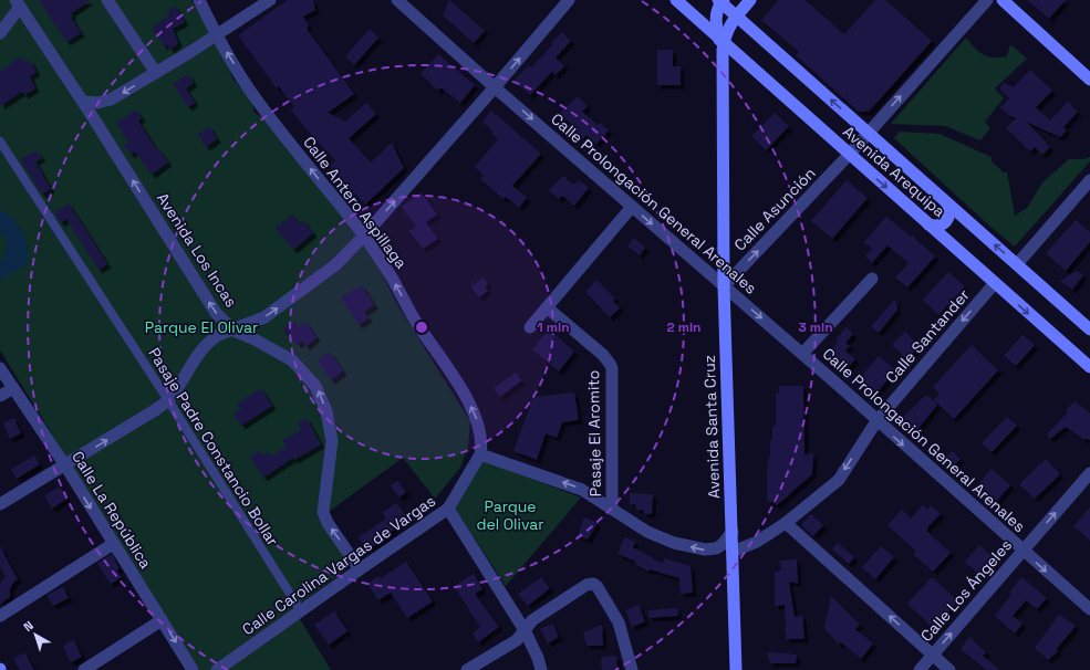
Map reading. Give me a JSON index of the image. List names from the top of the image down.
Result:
{
  "streets": {
    "main road": ["Avenida Arequipa", "Avenida Santa Cruz"],
    "street": [
      "Calle Antero Aspillaga",
      "Calle Prolongación General Arenales",
      "Calle Asunción",
      "Avenida Los Incas",
      "Calle Santander",
      "Pasaje El Aromito",
      "Pasaje Padre Constancio Bollar",
      "Calle La República",
      "Calle Carolina Vargas de Vargas",
      "Calle Los Ángeles"
    ]
  },
  "crossings": [
    ["Avenida Arequipa", "Calle Asunción"],
    ["Avenida Arequipa", "Calle Santander"],
    ["Avenida Arequipa", "Avenida Santa Cruz"],
    ["Calle Antero Aspillaga", "Calle Carolina Vargas de Vargas"],
    ["Calle Prolongación General Arenales", "Calle Asunción"],
    ["Calle Prolongación General Arenales", "Calle Santander"],
    ["Calle Prolongación General Arenales", "Avenida Santa Cruz"],
    ["Calle Prolongación General Arenales", "Calle Los Ángeles"],
    ["Calle Asunción", "Avenida Santa Cruz"],
    ["Avenida Los Incas", "Calle Carolina Vargas de Vargas"],
    ["Calle Santander", "Avenida Santa Cruz"],
    ["Pasaje Padre Constancio Bollar", "Calle Carolina Vargas de Vargas"]
  ],
  "one_way": [
    "Calle Antero Aspillaga",
    "Calle Prolongación General Arenales",
    "Calle Asunción",
    "Avenida Los Incas",
    "Calle La República",
    "Calle Los Ángeles"
  ],
  "parks": ["Parque El Olivar", "Parque del Olivar"],
  "north": "top left",
  "rings": ["1 min", "2 min", "3 min"]
}
